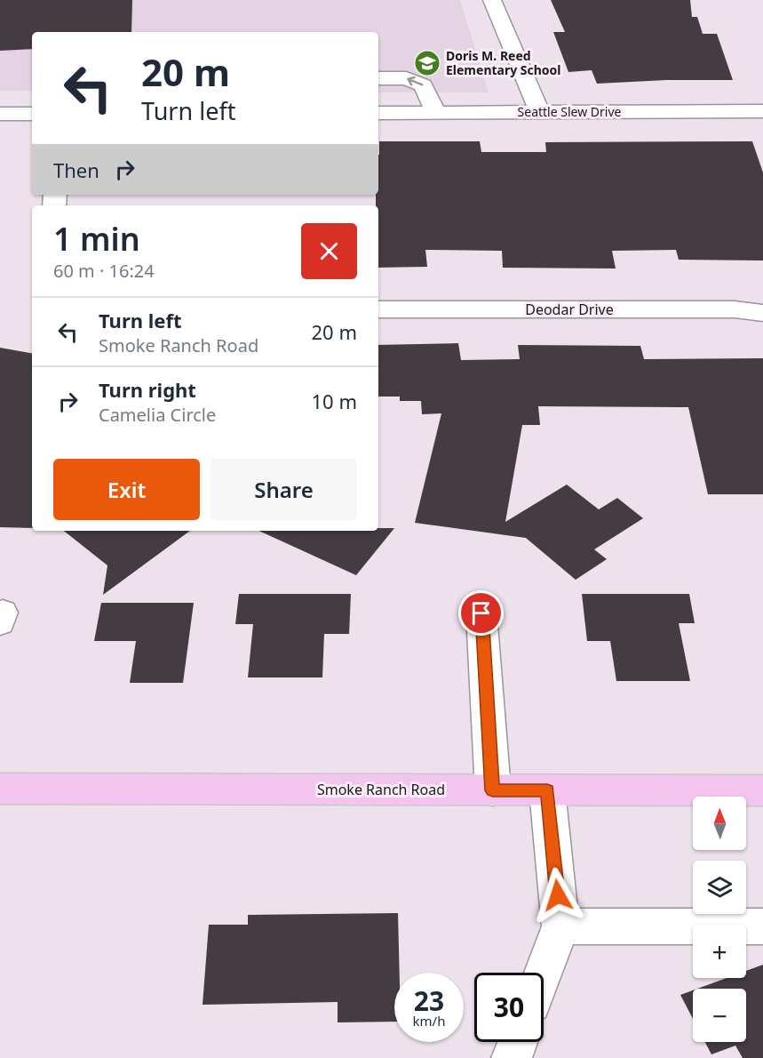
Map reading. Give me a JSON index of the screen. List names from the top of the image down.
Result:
{
  "streets": {
    "main road": ["Smoke Ranch Road"],
    "street": ["Seattle Slew Drive", "Deodar Drive"]
  },
  "places": {
    "school or university": ["Doris M. Reed Elementary School"]
  },
  "north": "top",
  "page": {
    "turn": ["20 m", "Turn left"],
    "then": "Then",
    "heading": ["1 min", "60 m · 16:24"],
    "list": [
      {
        "name": "Turn left",
        "note": "Smoke Ranch Road",
        "value": "20 m"
      },
      {
        "name": "Turn right",
        "note": "Camelia Circle",
        "value": "10 m"
      }
    ],
    "buttons": ["Exit", "Share"],
    "map_buttons": ["+", "−"],
    "speed": "23 km/h",
    "limit": "30"
  }
}
